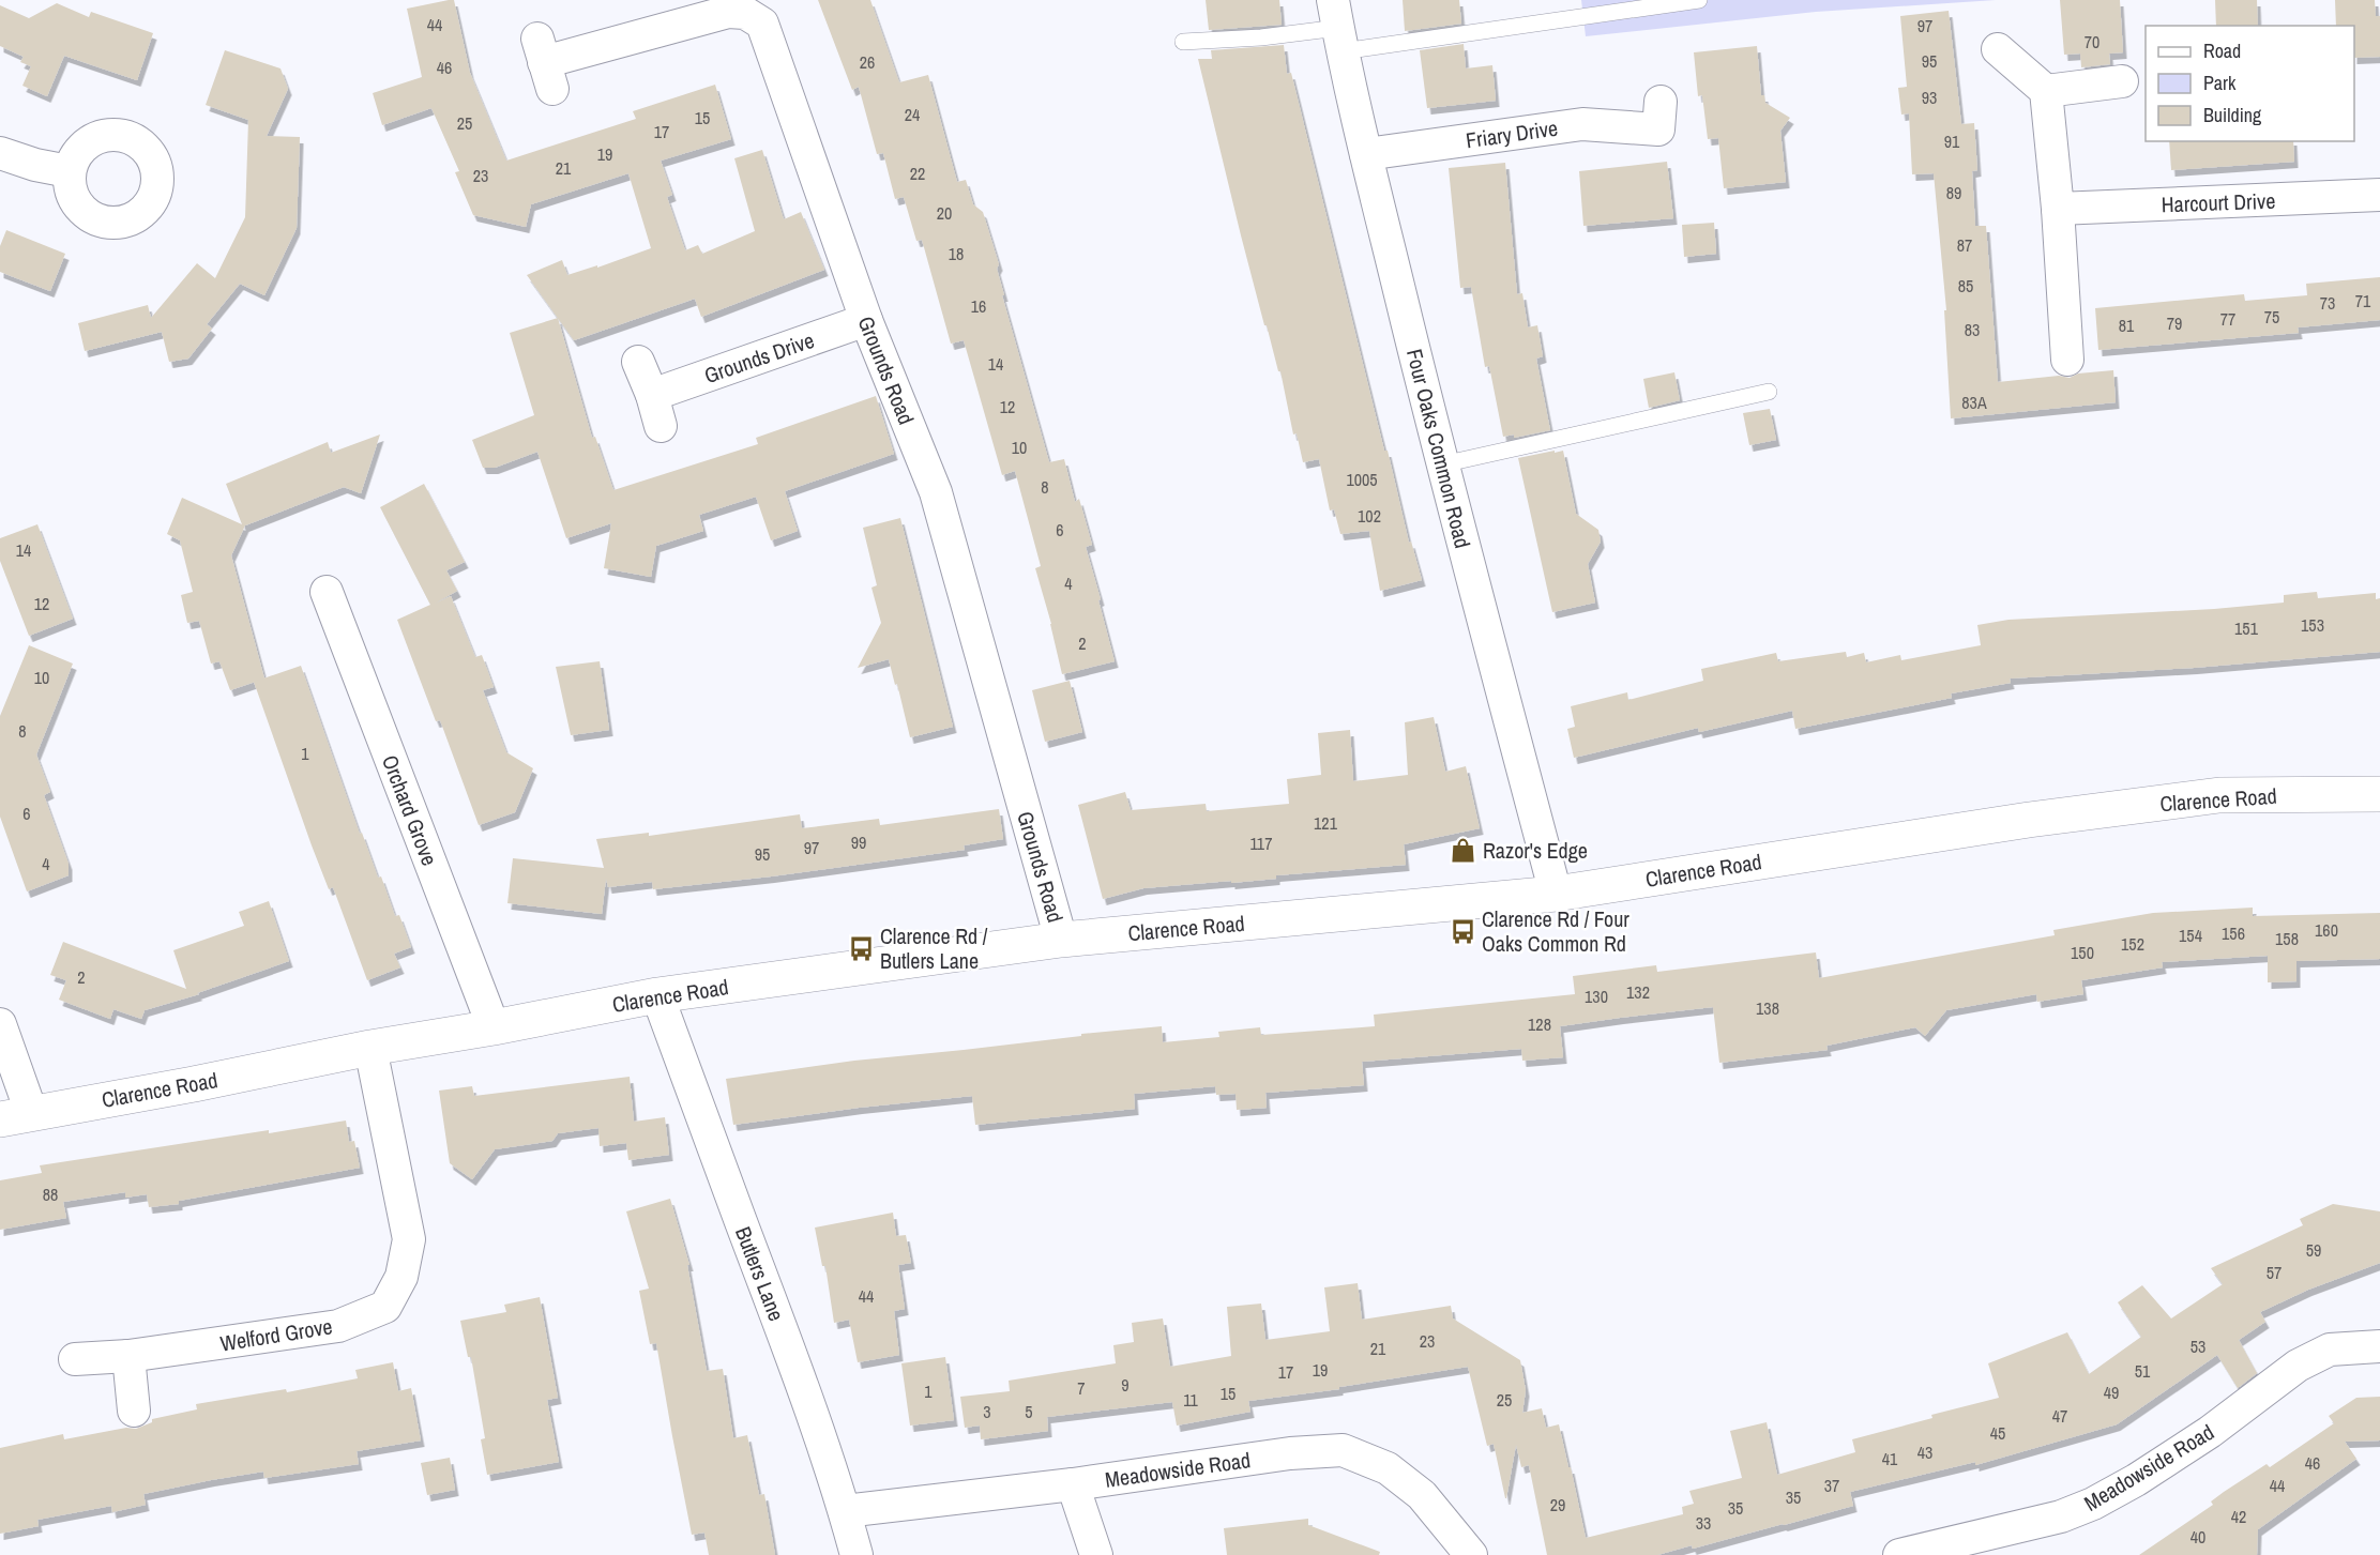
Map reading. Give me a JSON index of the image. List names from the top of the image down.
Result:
{
  "streets": {
    "street": [
      "Friary Drive",
      "Harcourt Drive",
      "Grounds Drive",
      "Grounds Road",
      "Four Oaks Common Road",
      "Clarence Road",
      "Orchard Grove",
      "Butlers Lane",
      "Welford Grove",
      "Meadowside Road"
    ]
  },
  "crossings": [
    ["Friary Drive", "Four Oaks Common Road"],
    ["Grounds Drive", "Grounds Road"],
    ["Grounds Road", "Clarence Road"],
    ["Four Oaks Common Road", "Clarence Road"],
    ["Clarence Road", "Orchard Grove"],
    ["Clarence Road", "Butlers Lane"],
    ["Clarence Road", "Welford Grove"],
    ["Butlers Lane", "Meadowside Road"]
  ],
  "places": {
    "shop": ["Razor's Edge"],
    "bus stop": ["Clarence Rd / Four Oaks Common Rd", "Clarence Rd / Butlers Lane"]
  },
  "house_numbers": [
    "44",
    "97",
    "70",
    "95",
    "26",
    "46",
    "93",
    "24",
    "15",
    "25",
    "17",
    "91",
    "19",
    "21",
    "22",
    "23",
    "89",
    "20",
    "87",
    "18",
    "85",
    "71",
    "73",
    "16",
    "75",
    "77",
    "79",
    "81",
    "83",
    "14",
    "83A",
    "12",
    "10",
    "1005",
    "8",
    "102",
    "6",
    "14",
    "4",
    "12",
    "153",
    "151",
    "2",
    "10",
    "8",
    "1",
    "6",
    "121",
    "99",
    "117",
    "97",
    "95",
    "4",
    "160",
    "156",
    "154",
    "158",
    "152",
    "150",
    "2",
    "132",
    "130",
    "138",
    "128",
    "88",
    "59",
    "57",
    "44",
    "23",
    "53",
    "21",
    "19",
    "51",
    "17",
    "9",
    "7",
    "1",
    "49",
    "15",
    "11",
    "25",
    "3",
    "5",
    "47",
    "45",
    "43",
    "41",
    "46",
    "37",
    "44",
    "35",
    "29",
    "35",
    "42",
    "33",
    "40"
  ],
  "legend": ["Road", "Park", "Building"]
}
